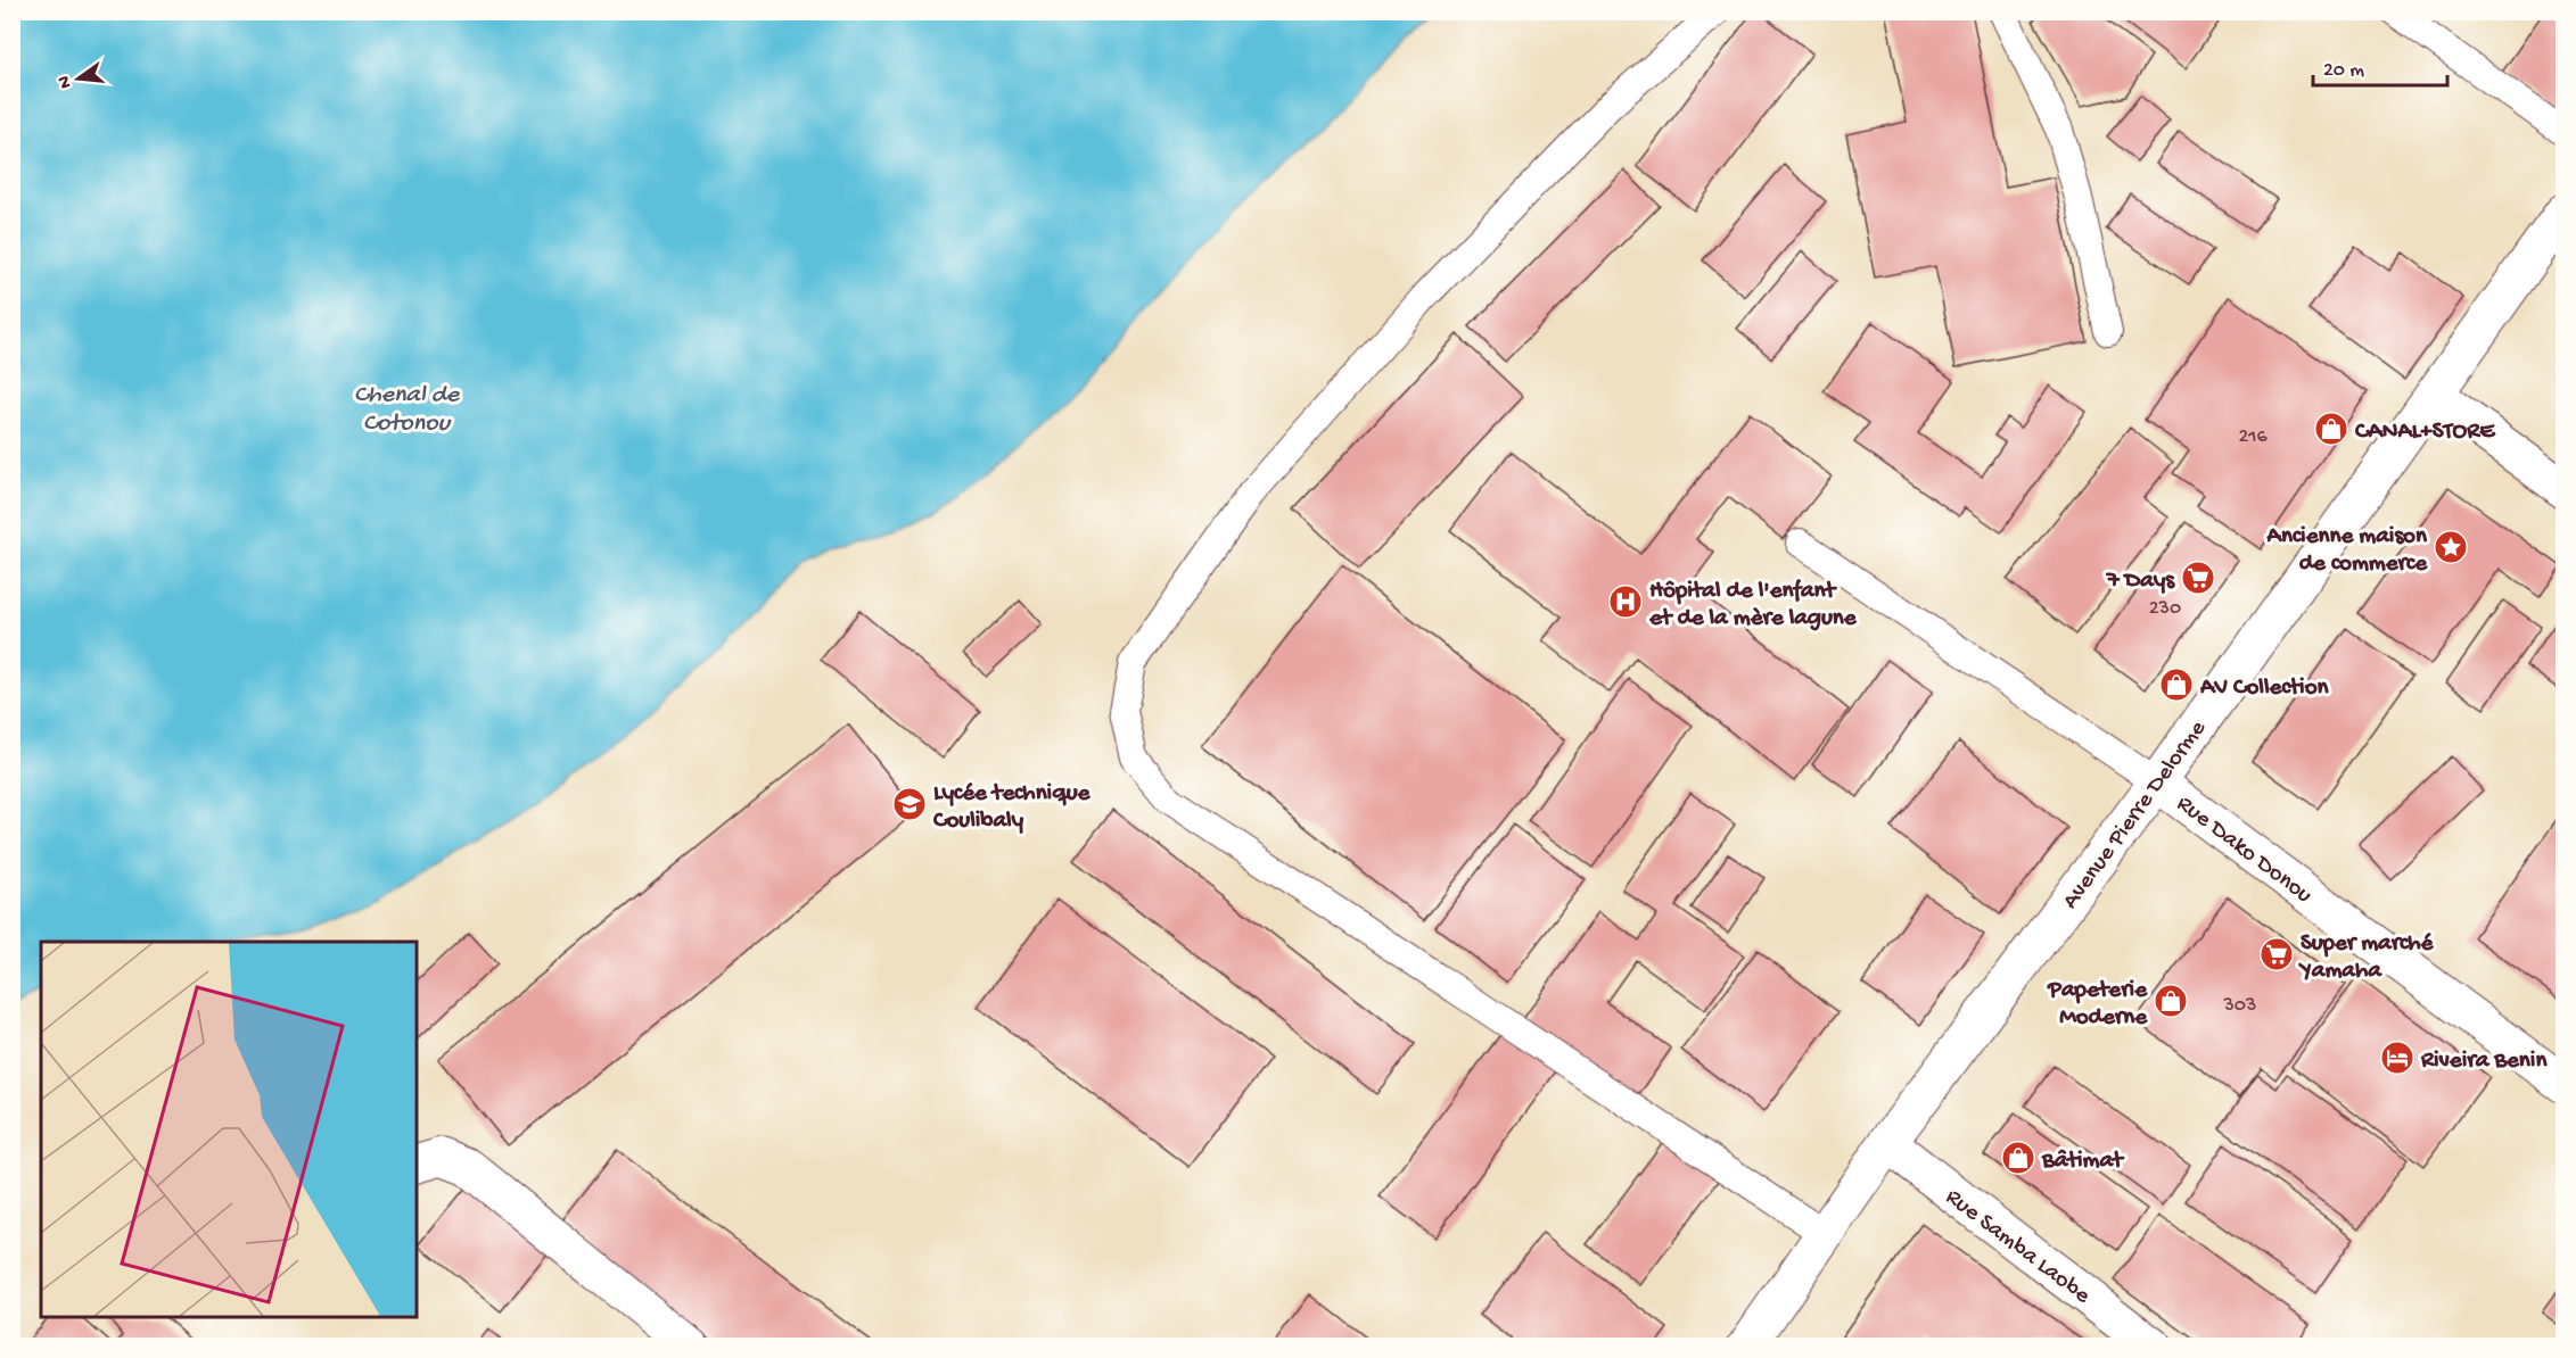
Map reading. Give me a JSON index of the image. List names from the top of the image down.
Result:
{
  "streets": {
    "main road": ["Avenue Pierre Delorme", "Rue Dako Donou", "Rue Samba Laobe"]
  },
  "crossings": [
    ["Avenue Pierre Delorme", "Rue Dako Donou"],
    ["Avenue Pierre Delorme", "Rue Samba Laobe"]
  ],
  "water": ["Chenal de Cotonou"],
  "places": {
    "shop": [
      "CANAL+STORE",
      "AV Collection",
      "Papeterie Moderne",
      "Bâtimat"
    ],
    "place": ["Ancienne maison de commerce"],
    "supermarket": ["7 Days", "Super marché Yamaha"],
    "hospital": ["Hôpital de l'enfant et de la mère lagune"],
    "school or university": ["Lycée technique Coulibaly"],
    "hotel": ["Riveira Benin"]
  },
  "house_numbers": ["216", "230", "303"],
  "scale_bar": "20 m",
  "north": "left"
}
